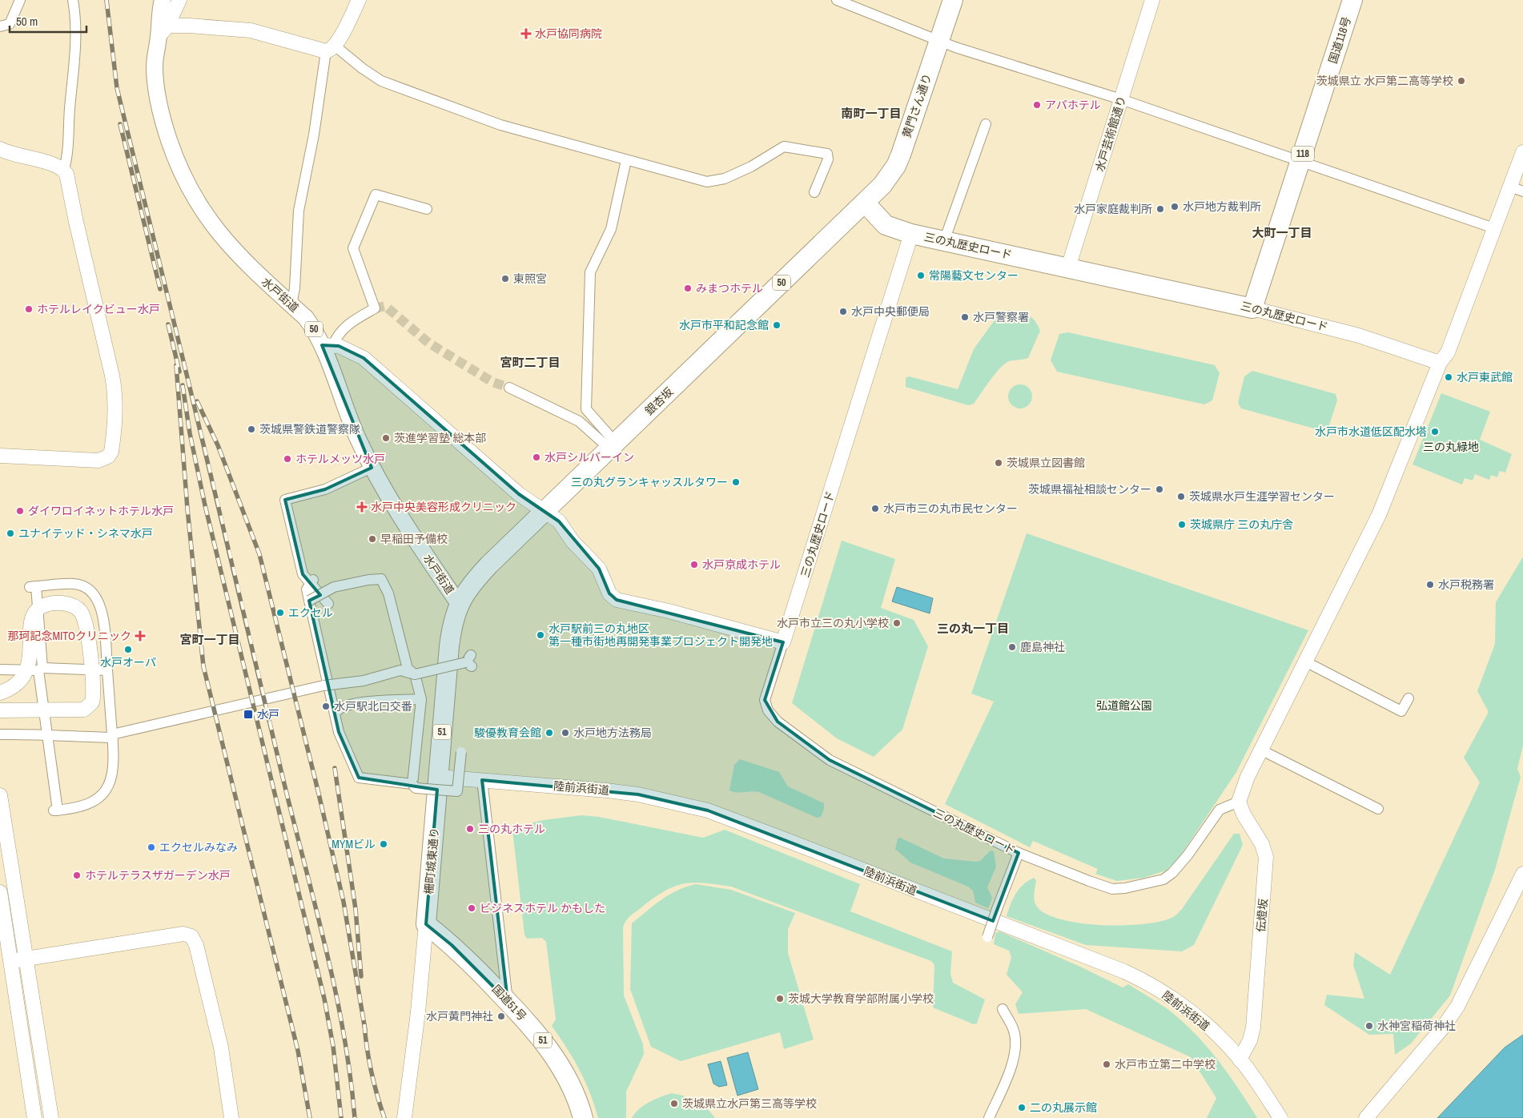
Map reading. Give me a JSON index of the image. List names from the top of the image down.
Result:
{
  "streets": {
    "highway": [
      "国道118号",
      "黄門さん通り",
      "118",
      "三の丸歴史ロード",
      "50",
      "銀杏坂",
      "51",
      "柵町城東通り",
      "国道51号"
    ],
    "main road": ["水戸街道"],
    "street": ["水戸芸術館通り", "陸前浜街道", "伝燈坂"]
  },
  "crossings": [
    ["国道118号", "三の丸歴史ロード"],
    ["黄門さん通り", "銀杏坂"],
    ["水戸芸術館通り", "三の丸歴史ロード"],
    ["三の丸歴史ロード", "伝燈坂"],
    ["水戸街道", "銀杏坂"],
    ["水戸街道", "柵町城東通り"],
    ["銀杏坂", "柵町城東通り"],
    ["陸前浜街道", "柵町城東通り"],
    ["陸前浜街道", "伝燈坂"],
    ["柵町城東通り", "国道51号"]
  ],
  "districts": [
    "南町一丁目",
    "大町一丁目",
    "宮町二丁目",
    "三の丸一丁目",
    "宮町一丁目"
  ],
  "parks": ["三の丸緑地", "弘道館公園"],
  "places": {
    "health": ["水戸協同病院", "水戸中央美容形成クリニック", "那珂記念MITOクリニック"],
    "other": [
      "茨城県立 水戸第二高等学校",
      "アパホテル",
      "水戸地方裁判所",
      "水戸家庭裁判所",
      "常陽藝文センター",
      "東照宮",
      "みまつホテル",
      "ホテルレイクビュー水戸",
      "水戸中央郵便局",
      "水戸警察署",
      "水戸市平和記念館",
      "水戸東武館",
      "茨城県警鉄道警察隊",
      "水戸市水道低区配水塔",
      "茨進学習塾 総本部",
      "水戸シルバーイン",
      "ホテルメッツ水戸",
      "茨城県立図書館",
      "三の丸グランキャッスルタワー",
      "茨城県福祉相談センター",
      "茨城県水戸生涯学習センター",
      "水戸市三の丸市民センター",
      "ダイワロイネットホテル水戸",
      "茨城県庁 三の丸庁舎",
      "ユナイテッド・シネマ水戸",
      "早稲田予備校",
      "水戸京成ホテル",
      "水戸税務署",
      "エクセル",
      "水戸市立三の丸小学校",
      "⽔⼾駅前三の丸地区 第⼀種市街地再開発事業プロジェクト開発地",
      "鹿島神社",
      "水戸オーパ",
      "水戸駅北口交番",
      "駿優教育会館",
      "水戸地方法務局",
      "三の丸ホテル",
      "MYMビル",
      "エクセルみなみ",
      "ホテルテラスザガーデン水戸",
      "ビジネスホテル かもした",
      "茨城大学教育学部附属小学校",
      "水戸黄門神社",
      "水神宮稲荷神社",
      "水戸市立第二中学校",
      "茨城県立水戸第三高等学校",
      "二の丸展示館"
    ],
    "transit": ["水戸"]
  },
  "scale_bar": "50 m"
}
